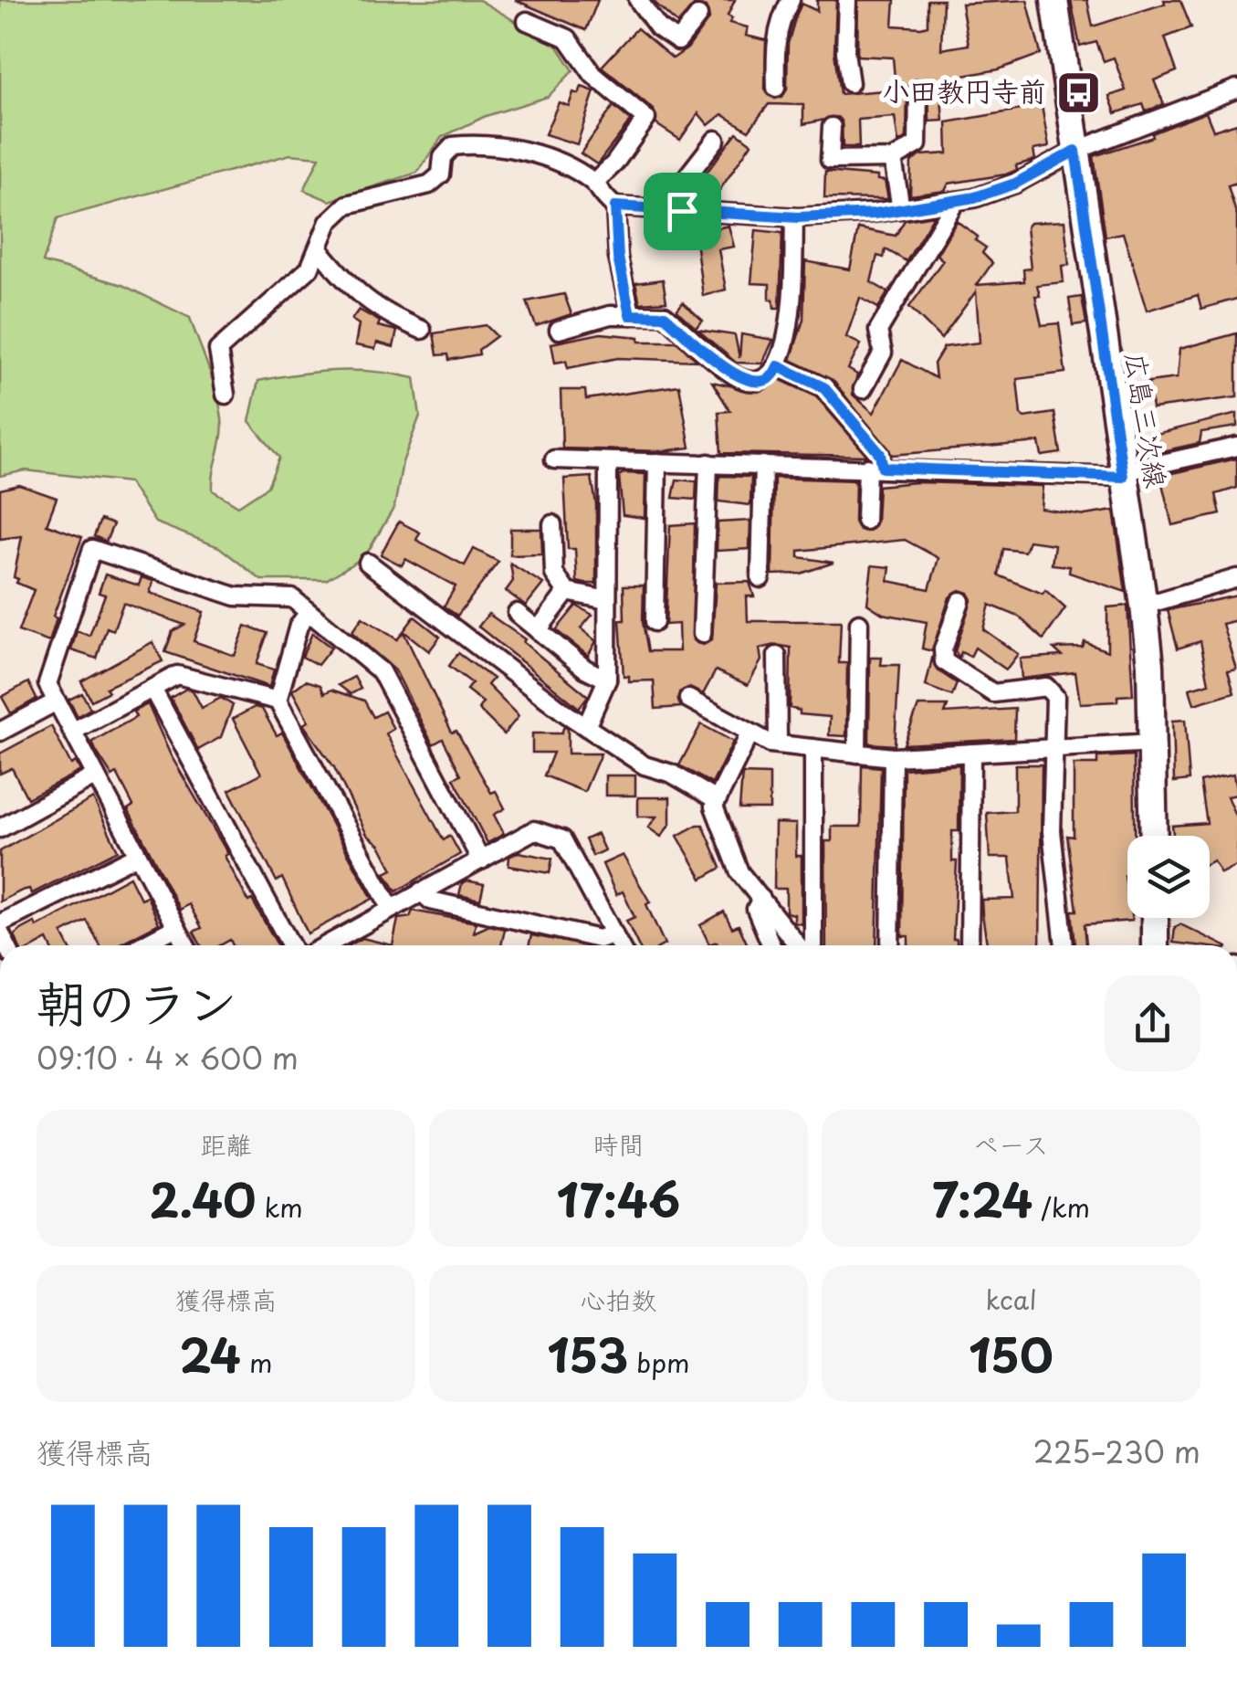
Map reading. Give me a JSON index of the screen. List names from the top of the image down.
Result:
{
  "streets": {
    "main road": ["広島三次線"]
  },
  "places": {
    "bus stop": ["小田教円寺前"]
  },
  "page": {
    "heading": ["朝のラン", "09:10 · 4 × 600 m"],
    "stats": [
      ["距離", "2.40 km"],
      ["時間", "17:46"],
      ["ペース", "7:24 /km"],
      ["獲得標高", "24 m"],
      ["心拍数", "153 bpm"],
      ["kcal", "150"]
    ],
    "chart": ["獲得標高", "225–230 m"]
  }
}
